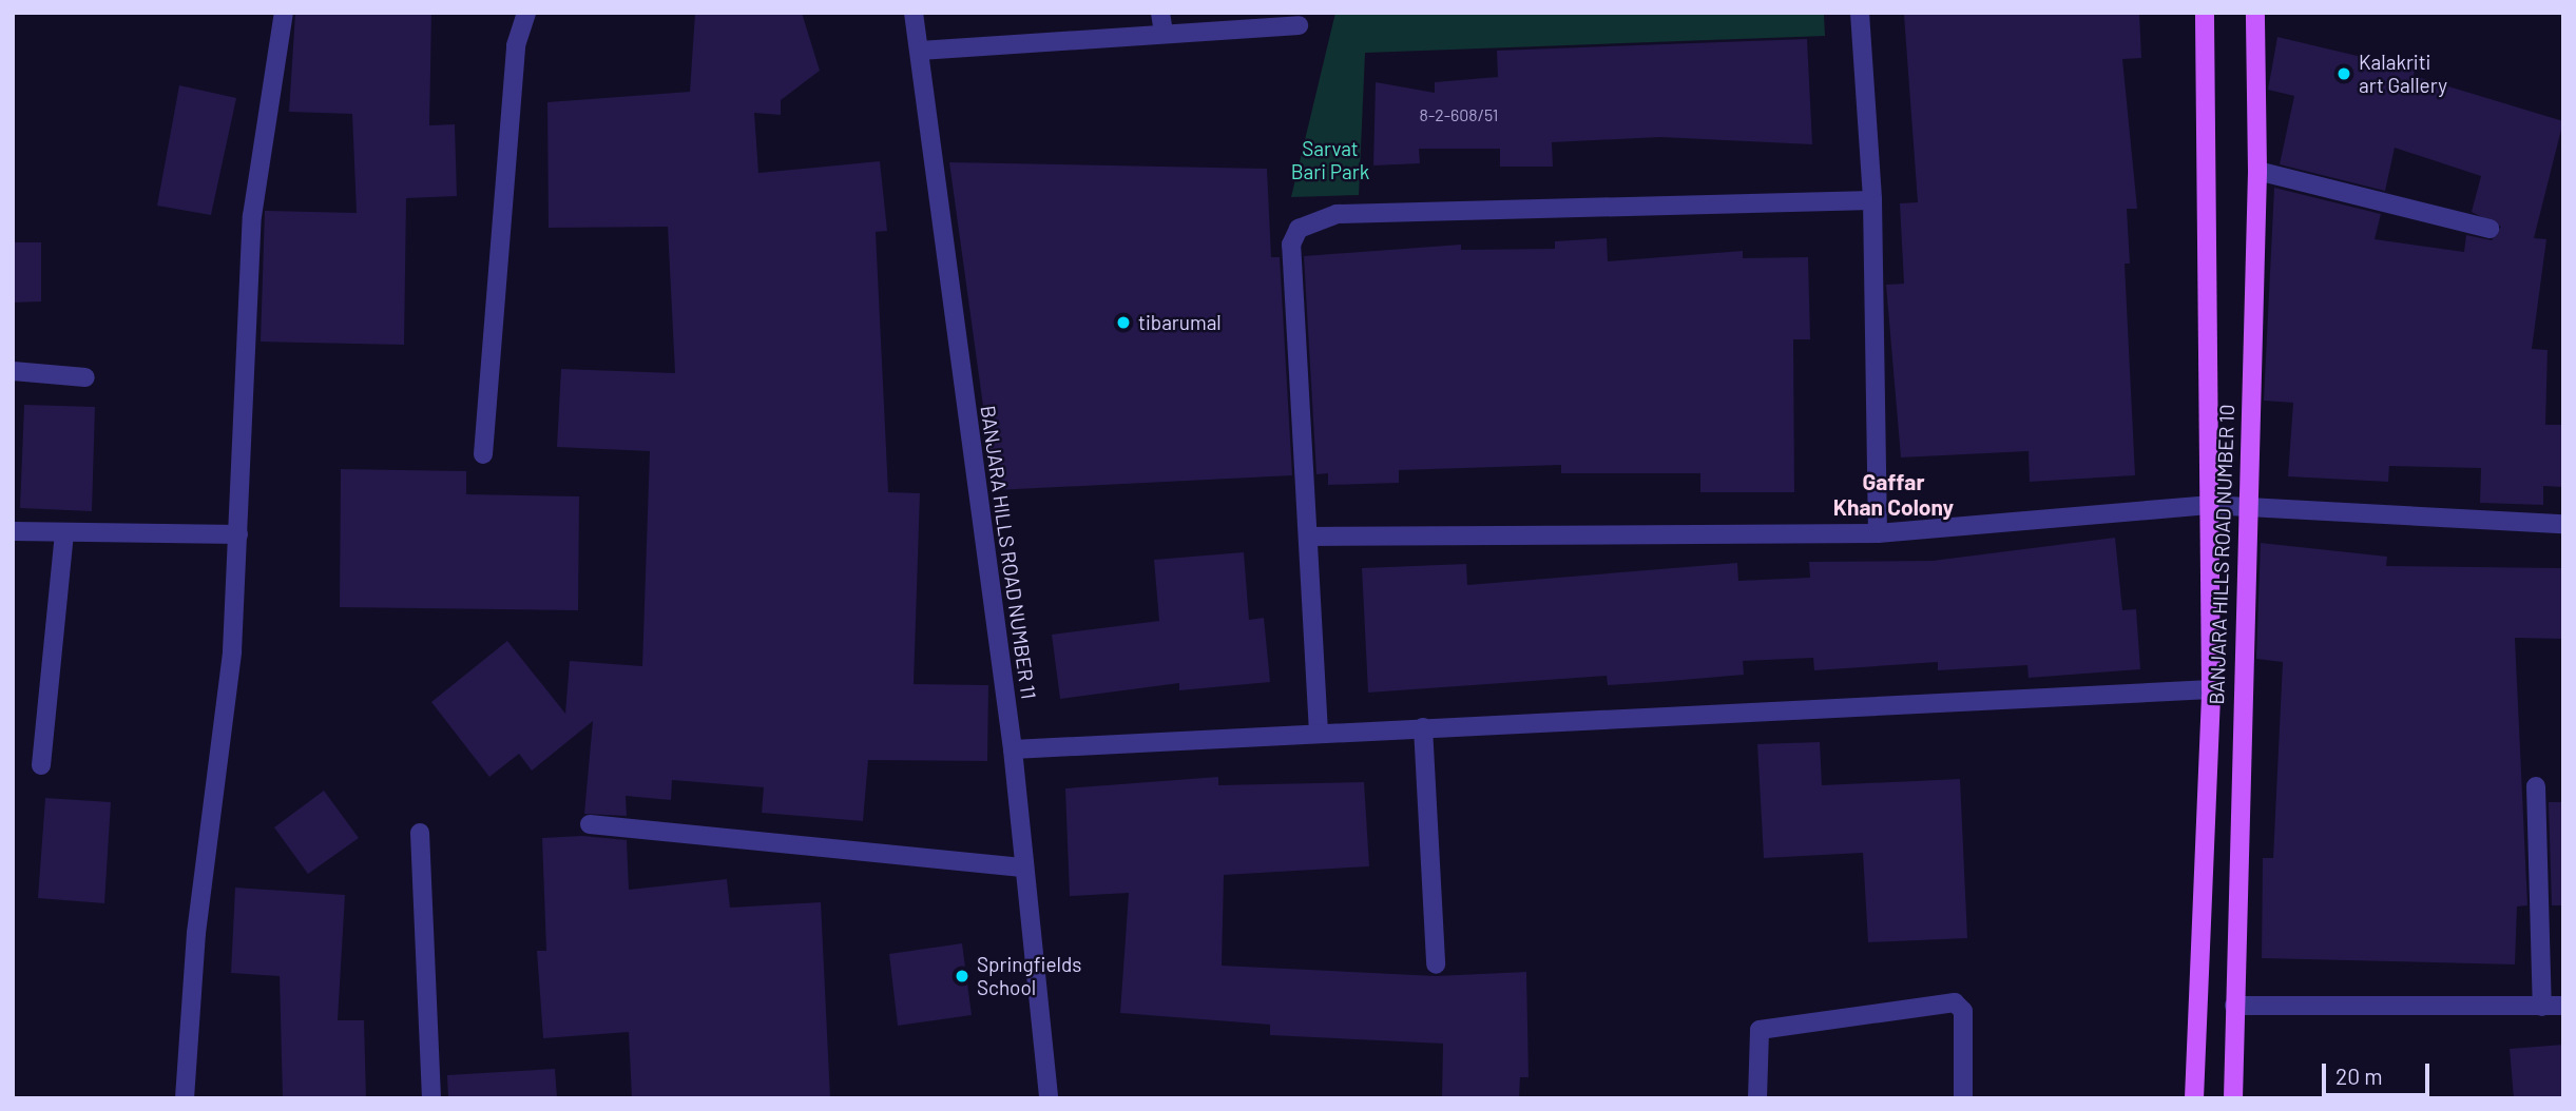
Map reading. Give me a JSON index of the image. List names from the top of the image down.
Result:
{
  "streets": {
    "main road": ["BANJARA HILLS ROAD NUMBER 10"],
    "street": ["BANJARA HILLS ROAD NUMBER 11"]
  },
  "districts": ["Gaffar Khan Colony"],
  "parks": ["Sarvat Bari Park"],
  "places": ["Kalakriti art Gallery", "tibarumal", "Springfields School"],
  "house_numbers": ["8-2-608/51"],
  "scale_bar": "20 m"
}
